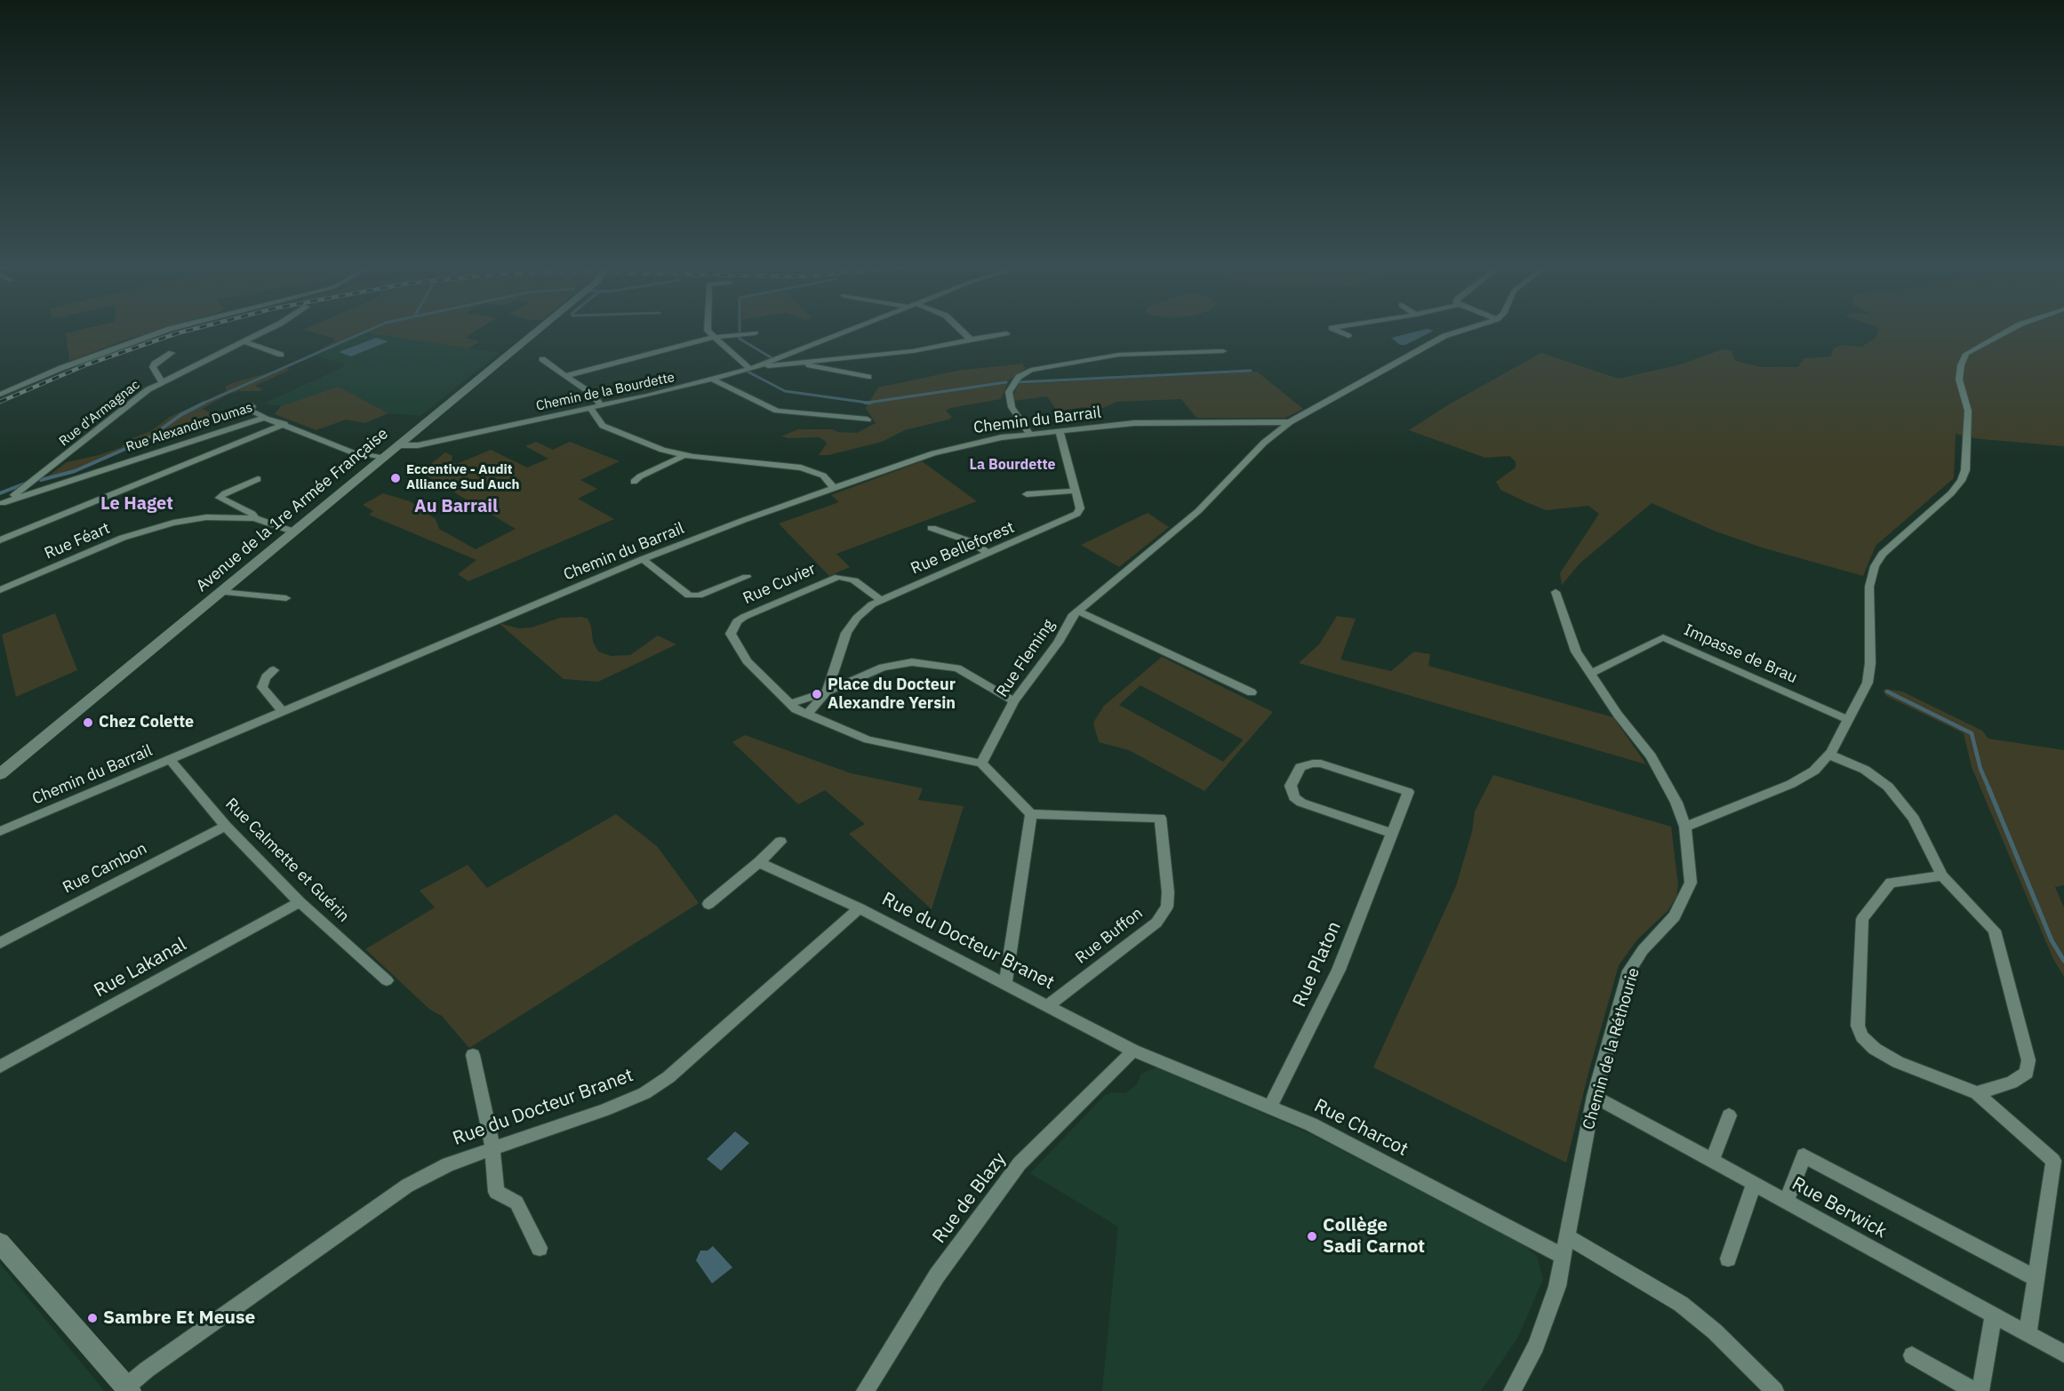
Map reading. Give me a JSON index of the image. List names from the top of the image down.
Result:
{
  "streets": {
    "main road": ["Avenue de la 1re Armée Française"],
    "street": [
      "Chemin de la Bourdette",
      "Rue d'Armagnac",
      "Chemin du Barrail",
      "Rue Alexandre Dumas",
      "Rue Féart",
      "Rue Belleforest",
      "Rue Cuvier",
      "Impasse de Brau",
      "Rue Fleming",
      "Rue Calmette et Guérin",
      "Rue Cambon",
      "Rue Buffon",
      "Rue du Docteur Branet",
      "Rue Platon",
      "Rue Lakanal",
      "Chemin de la Réthourie",
      "Rue Charcot",
      "Rue de Blazy",
      "Rue Berwick"
    ]
  },
  "crossings": [
    ["Chemin de la Bourdette", "Avenue de la 1re Armée Française"],
    ["Rue d'Armagnac", "Rue Alexandre Dumas"],
    ["Chemin du Barrail", "Rue Belleforest"],
    ["Chemin du Barrail", "Rue Fleming"],
    ["Chemin du Barrail", "Rue Calmette et Guérin"],
    ["Rue Alexandre Dumas", "Avenue de la 1re Armée Française"],
    ["Avenue de la 1re Armée Française", "Rue Féart"],
    ["Rue Belleforest", "Rue Cuvier"],
    ["Rue Cuvier", "Rue Fleming"],
    ["Impasse de Brau", "Chemin de la Réthourie"],
    ["Rue Calmette et Guérin", "Rue Cambon"],
    ["Rue Calmette et Guérin", "Rue Lakanal"],
    ["Rue Buffon", "Rue du Docteur Branet"],
    ["Rue du Docteur Branet", "Rue Charcot"],
    ["Rue du Docteur Branet", "Rue de Blazy"],
    ["Rue Platon", "Rue Charcot"],
    ["Chemin de la Réthourie", "Rue Charcot"],
    ["Chemin de la Réthourie", "Rue Berwick"],
    ["Rue Charcot", "Rue de Blazy"]
  ],
  "districts": ["La Bourdette", "Le Haget", "Au Barrail"],
  "places": [
    "Eccentive - Audit Alliance Sud Auch",
    "Place du Docteur Alexandre Yersin",
    "Chez Colette",
    "Collège Sadi Carnot",
    "Sambre Et Meuse"
  ]
}
